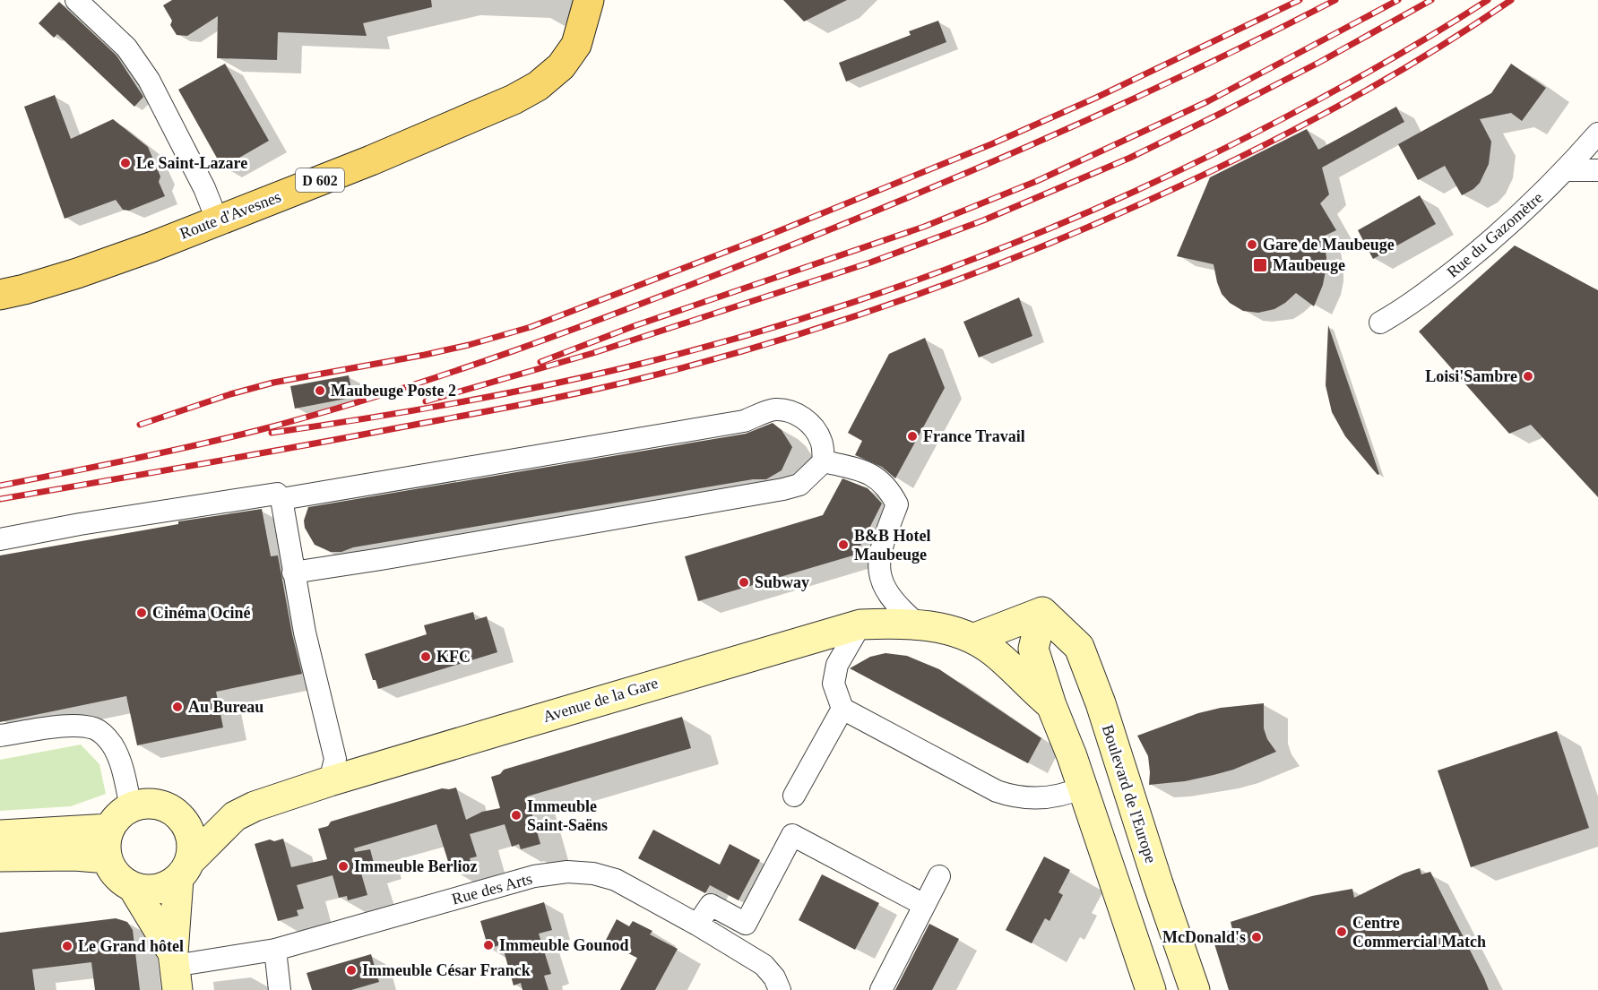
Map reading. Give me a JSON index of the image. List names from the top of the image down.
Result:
{
  "streets": {
    "main road": [
      "D 602",
      "Route d'Avesnes",
      "Avenue de la Gare",
      "Boulevard de l'Europe"
    ],
    "street": ["Rue du Gazomètre", "Rue des Arts"]
  },
  "places": {
    "other": [
      "Le Saint-Lazare",
      "Gare de Maubeuge",
      "Loisi'Sambre",
      "Maubeuge Poste 2",
      "France Travail",
      "B&B Hotel Maubeuge",
      "Subway",
      "Cinéma Ociné",
      "KFC",
      "Au Bureau",
      "Immeuble Saint-Saëns",
      "Immeuble Berlioz",
      "Centre Commercial Match",
      "McDonald's",
      "Immeuble Gounod",
      "Le Grand hôtel",
      "Immeuble César Franck"
    ],
    "transit": ["Maubeuge"]
  }
}
